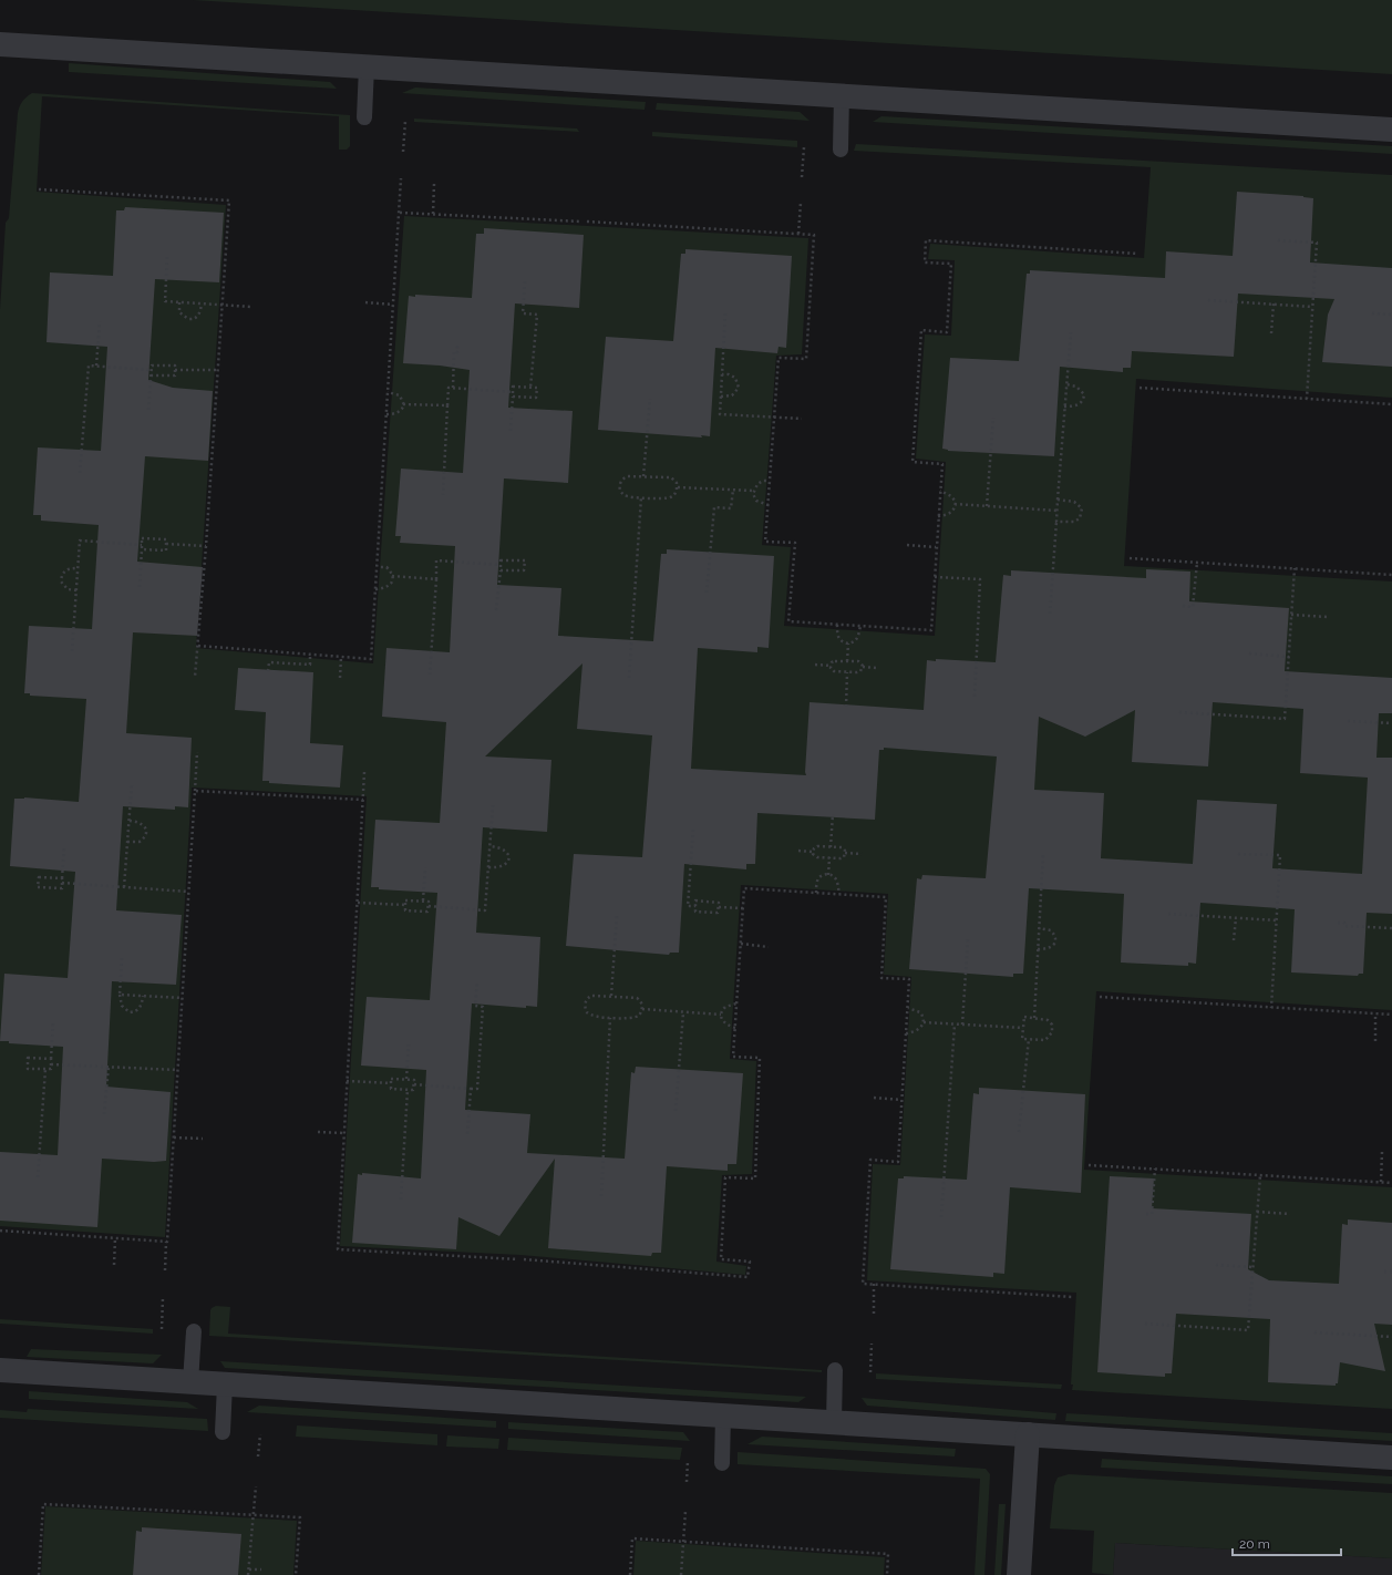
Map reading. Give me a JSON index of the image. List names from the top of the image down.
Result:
{
  "scale_bar": "20 m"
}
